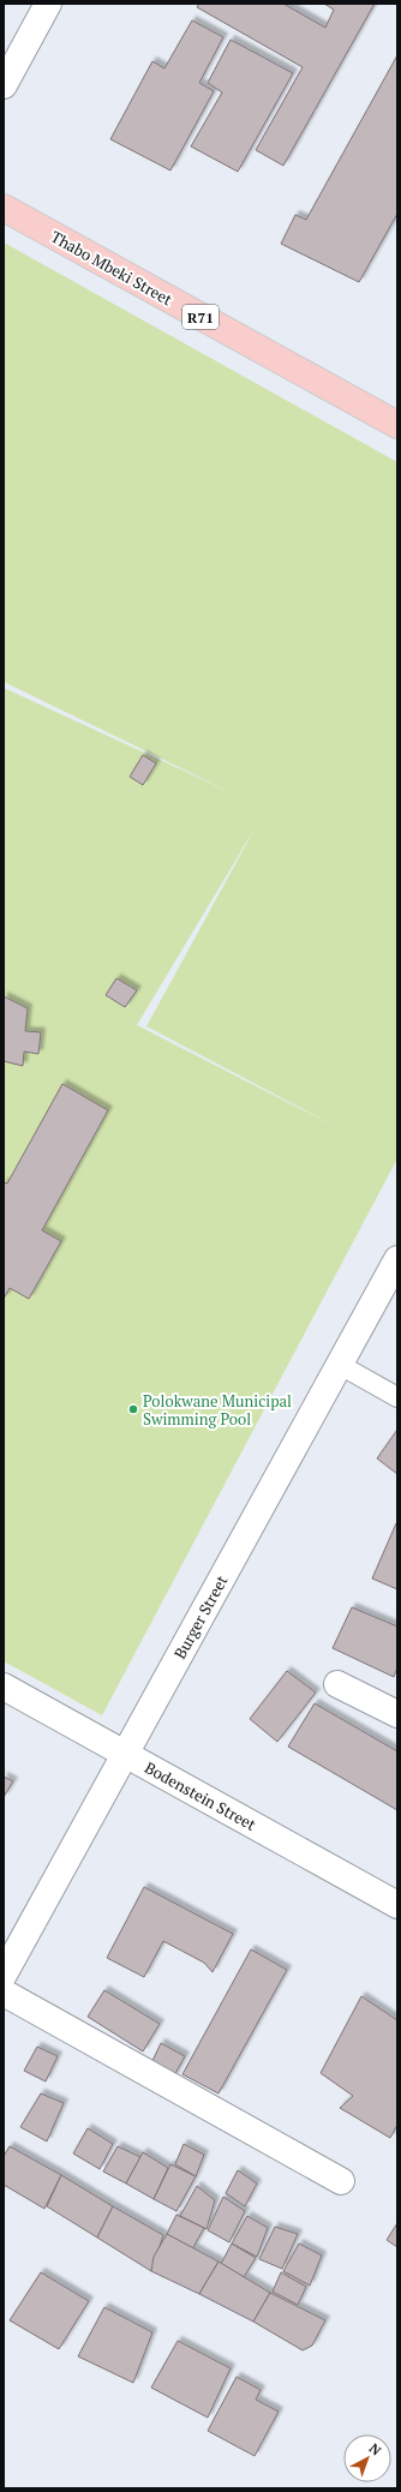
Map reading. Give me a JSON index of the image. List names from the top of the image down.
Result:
{
  "streets": {
    "main road": ["Thabo Mbeki Street", "R71"],
    "street": ["Burger Street", "Bodenstein Street"]
  },
  "crossings": [
    ["Burger Street", "Bodenstein Street"]
  ],
  "places": ["Polokwane Municipal Swimming Pool"],
  "north": "top right"
}
